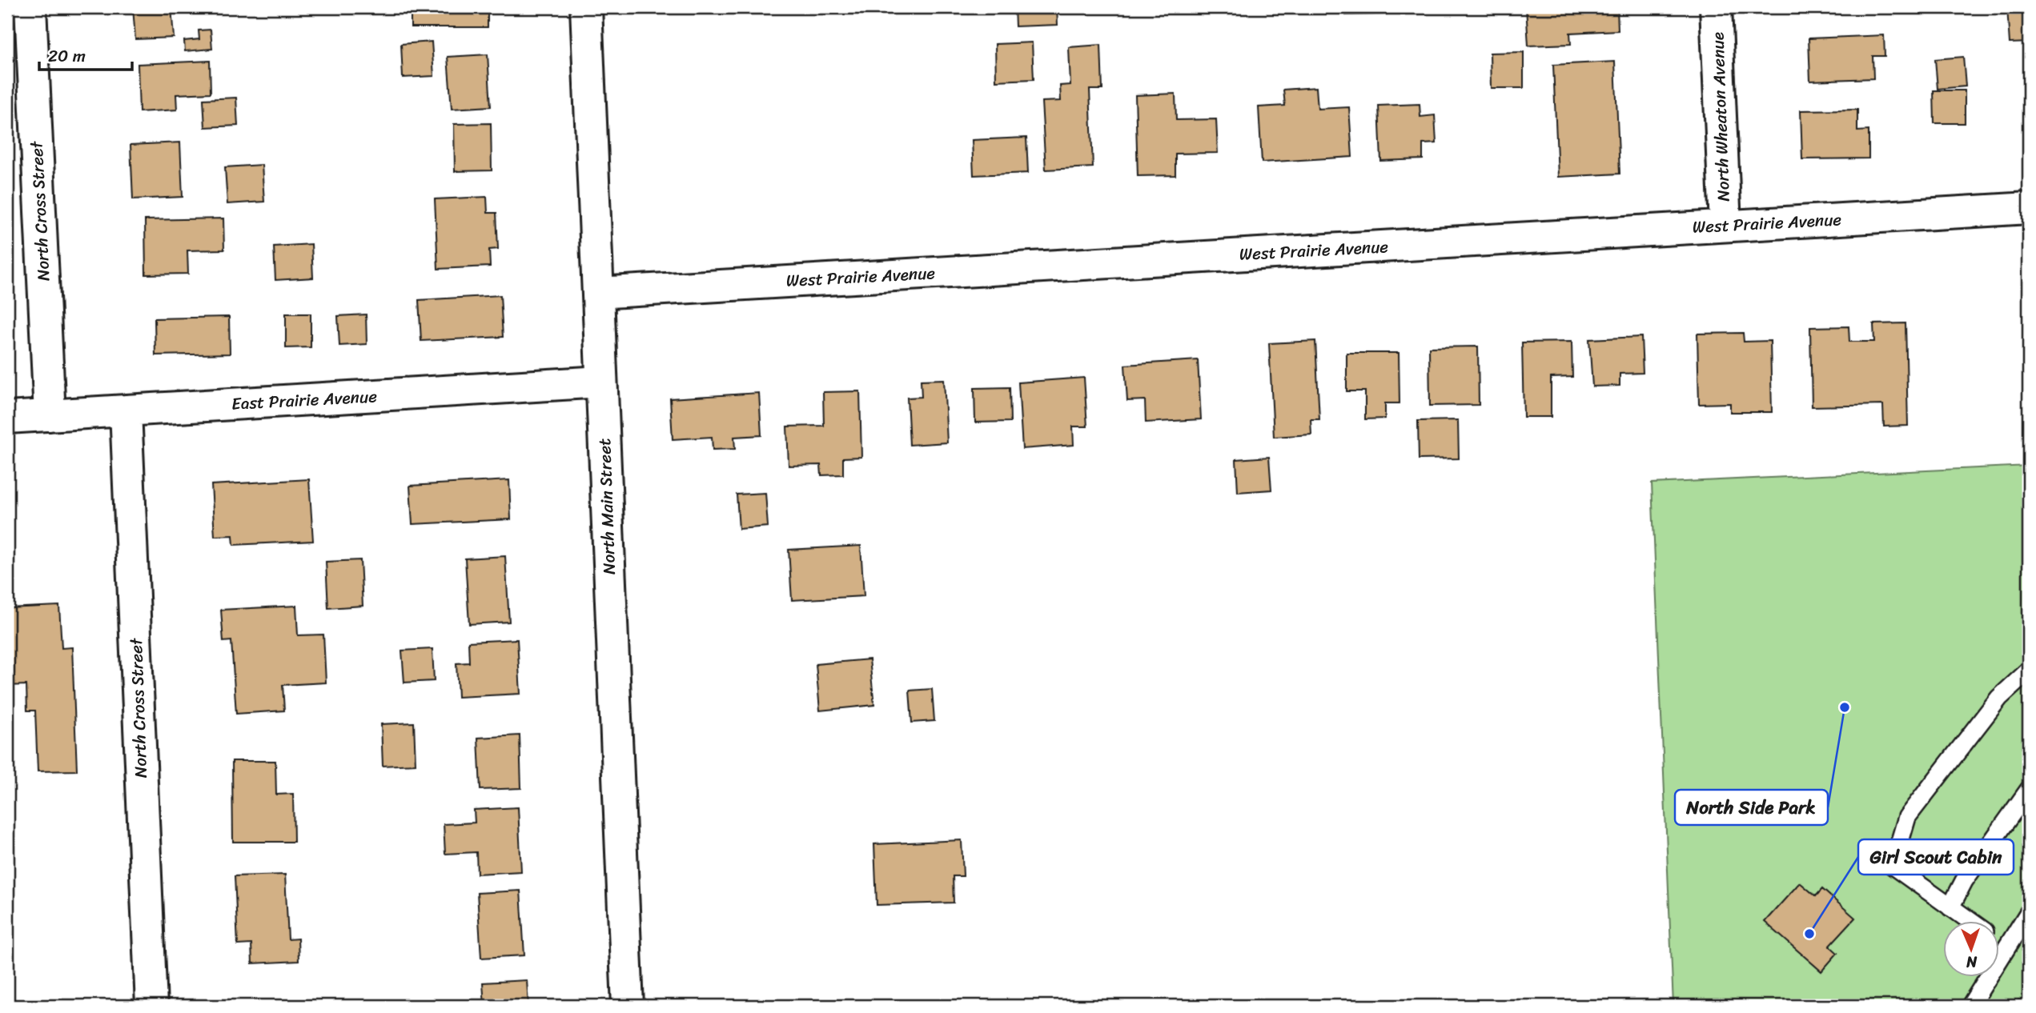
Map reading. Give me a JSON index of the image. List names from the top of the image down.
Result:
{
  "streets": {
    "street": [
      "North Wheaton Avenue",
      "North Cross Street",
      "West Prairie Avenue",
      "East Prairie Avenue",
      "North Main Street"
    ]
  },
  "crossings": [
    ["North Wheaton Avenue", "West Prairie Avenue"],
    ["North Cross Street", "East Prairie Avenue"],
    ["West Prairie Avenue", "North Main Street"],
    ["East Prairie Avenue", "North Main Street"]
  ],
  "places": ["North Side Park", "Girl Scout Cabin"],
  "scale_bar": "20 m",
  "north": "bottom"
}
